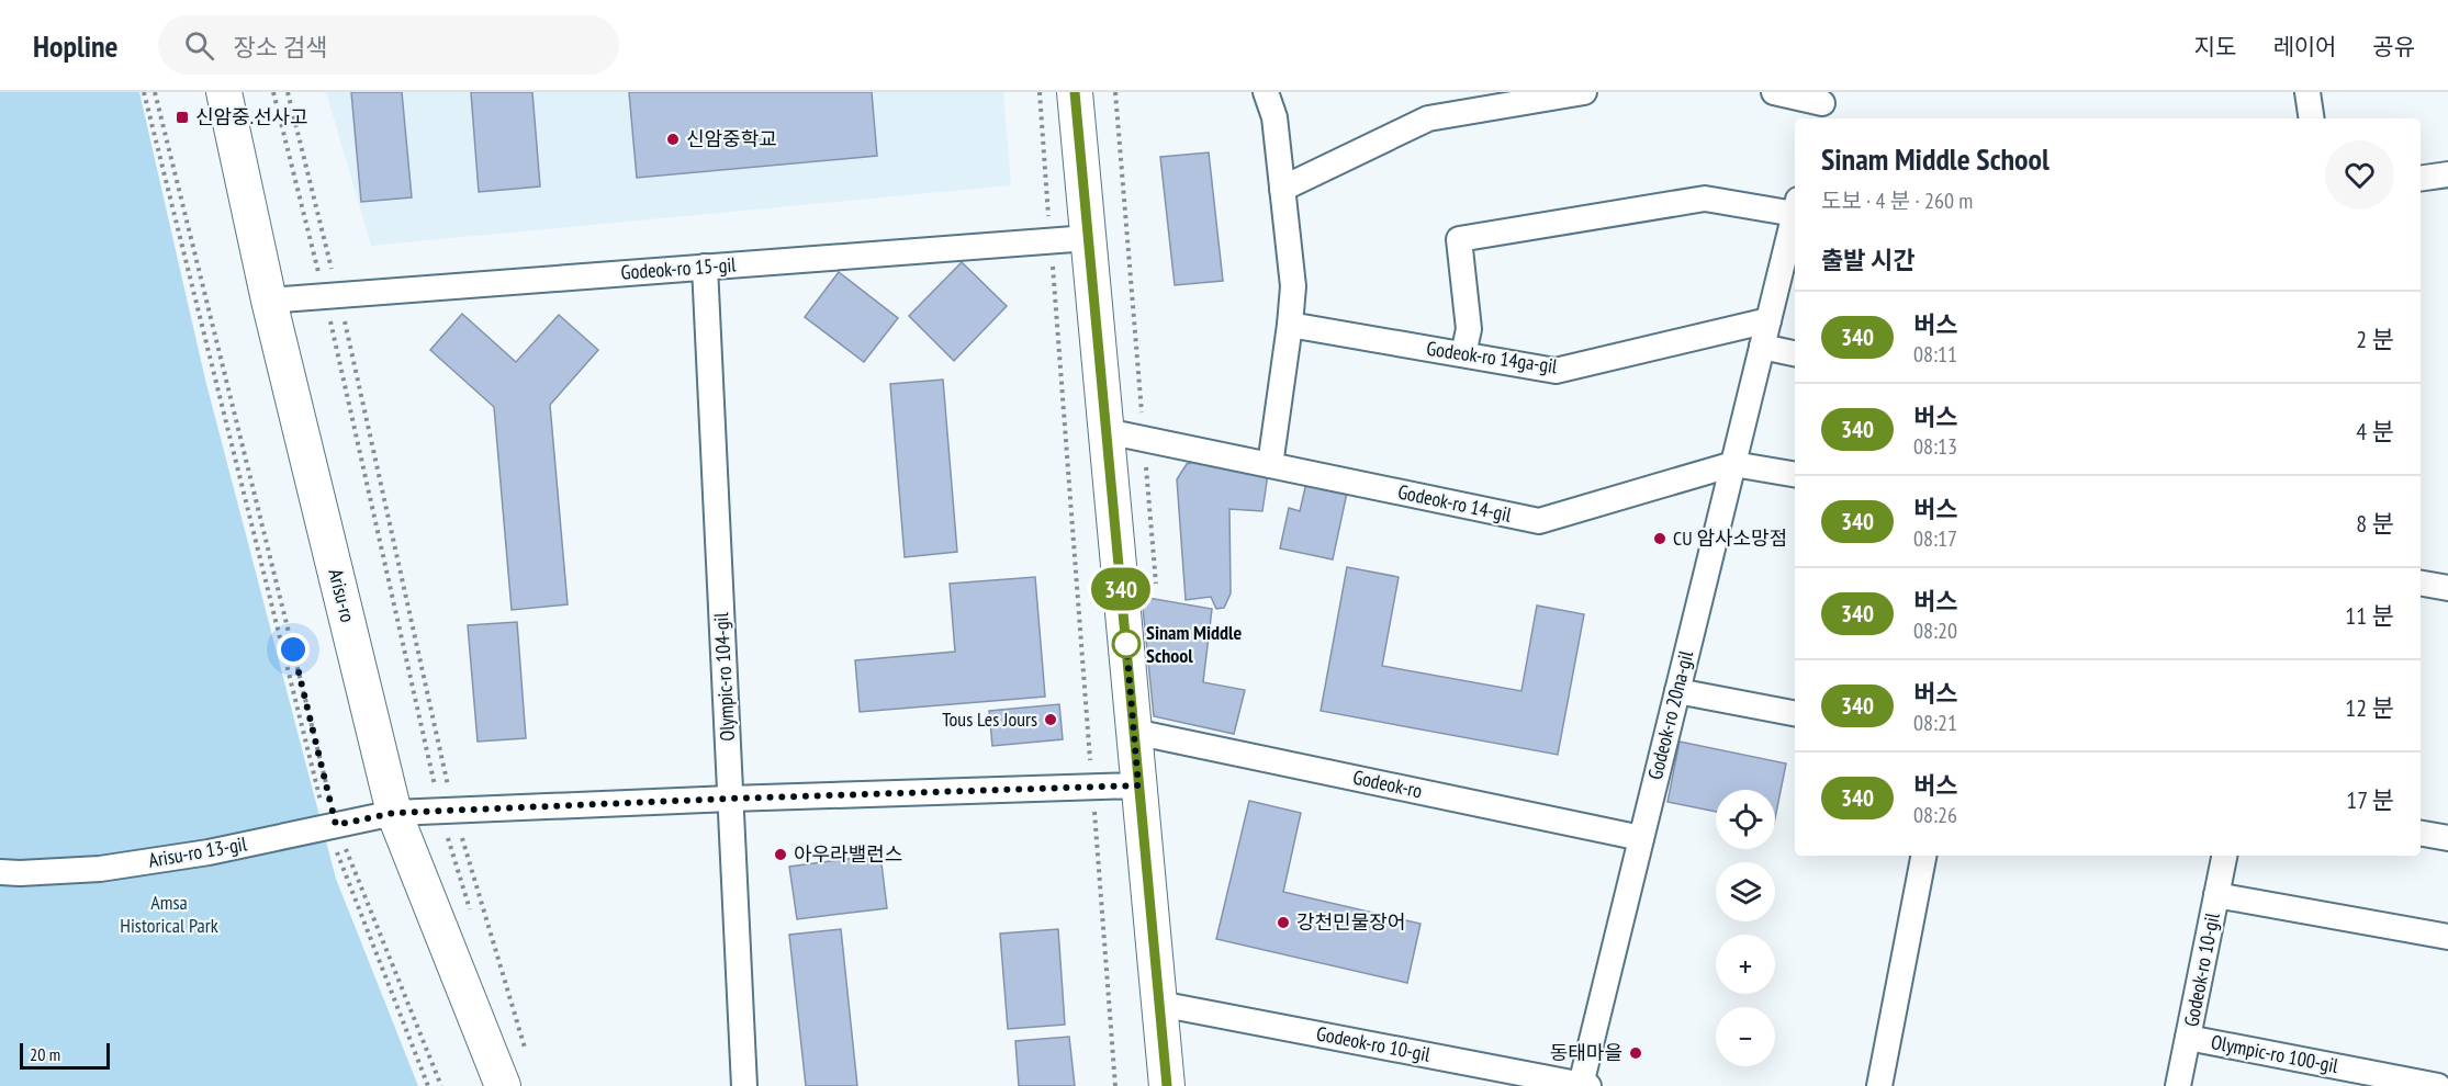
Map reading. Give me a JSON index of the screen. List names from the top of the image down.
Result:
{
  "streets": {
    "street": [
      "Godeok-ro 15-gil",
      "Godeok-ro 14ga-gil",
      "Godeok-ro 14-gil",
      "Arisu-ro",
      "Olympic-ro 104-gil",
      "Godeok-ro 20na-gil",
      "Godeok-ro",
      "Arisu-ro 13-gil",
      "Godeok-ro 10-gil",
      "Olympic-ro 100-gil"
    ]
  },
  "crossings": [
    ["Godeok-ro 15-gil", "Arisu-ro"],
    ["Godeok-ro 15-gil", "Olympic-ro 104-gil"],
    ["Godeok-ro 14ga-gil", "Godeok-ro 20na-gil"],
    ["Godeok-ro 14-gil", "Godeok-ro 20na-gil"],
    ["Arisu-ro", "Arisu-ro 13-gil"],
    ["Olympic-ro 104-gil", "Arisu-ro 13-gil"],
    ["Godeok-ro 20na-gil", "Godeok-ro"],
    ["Godeok-ro 20na-gil", "Godeok-ro 10-gil"],
    ["Godeok-ro 10-gil", "Olympic-ro 100-gil"]
  ],
  "parks": ["Amsa Historical Park"],
  "places": {
    "transit": ["신암중.선사고"],
    "other": [
      "신암중학교",
      "CU 암사소망점",
      "Sinam Middle School",
      "Tous Les Jours",
      "아우라밸런스",
      "강천민물장어",
      "동태마을"
    ]
  },
  "lines": ["bus line 340"],
  "scale_bar": "20 m",
  "page": {
    "header": "Hopline",
    "search": "장소 검색",
    "nav": ["지도", "레이어", "공유"],
    "on_map": "340",
    "heading": [
      ["Sinam Middle School", "도보 · 4 분 · 260 m"],
      "출발 시간"
    ],
    "list": [
      {
        "mark": "340",
        "name": "버스",
        "note": "08:11",
        "value": "2 분"
      },
      {
        "mark": "340",
        "name": "버스",
        "note": "08:13",
        "value": "4 분"
      },
      {
        "mark": "340",
        "name": "버스",
        "note": "08:17",
        "value": "8 분"
      },
      {
        "mark": "340",
        "name": "버스",
        "note": "08:20",
        "value": "11 분"
      },
      {
        "mark": "340",
        "name": "버스",
        "note": "08:21",
        "value": "12 분"
      },
      {
        "mark": "340",
        "name": "버스",
        "note": "08:26",
        "value": "17 분"
      }
    ],
    "map_buttons": ["+", "−"],
    "scale": "20 m"
  }
}
